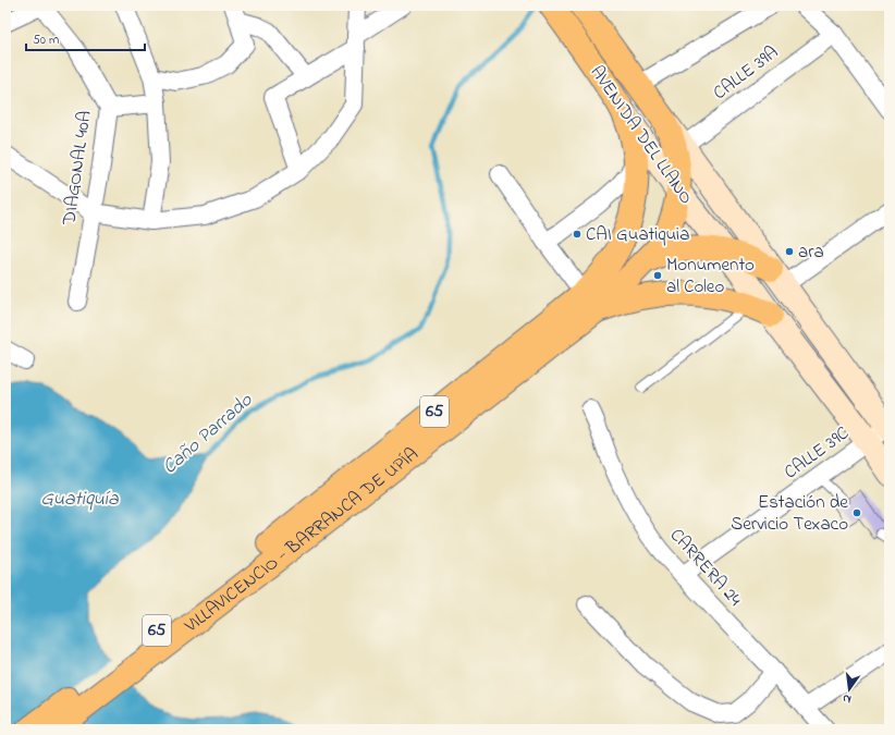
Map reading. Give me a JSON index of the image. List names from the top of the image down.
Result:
{
  "streets": {
    "highway": ["AVENIDA DEL LLANO", "65", "VILLAVICENCIO - BARRANCA DE UPÍA"],
    "street": [
      "CALLE 39A",
      "DIAGONAL 40A",
      "CALLE 39C",
      "CARRERA 24"
    ]
  },
  "crossings": [
    ["CALLE 39A", "AVENIDA DEL LLANO"],
    ["AVENIDA DEL LLANO", "CALLE 39C"],
    ["AVENIDA DEL LLANO", "VILLAVICENCIO - BARRANCA DE UPÍA"],
    ["CALLE 39C", "CARRERA 24"]
  ],
  "water": ["Caño Parrado", "Guatiquía"],
  "places": [
    "CAI Guatiquia",
    "ara",
    "Monumento al Coleo",
    "Estación de Servicio Texaco"
  ],
  "scale_bar": "50 m",
  "north": "bottom"
}
